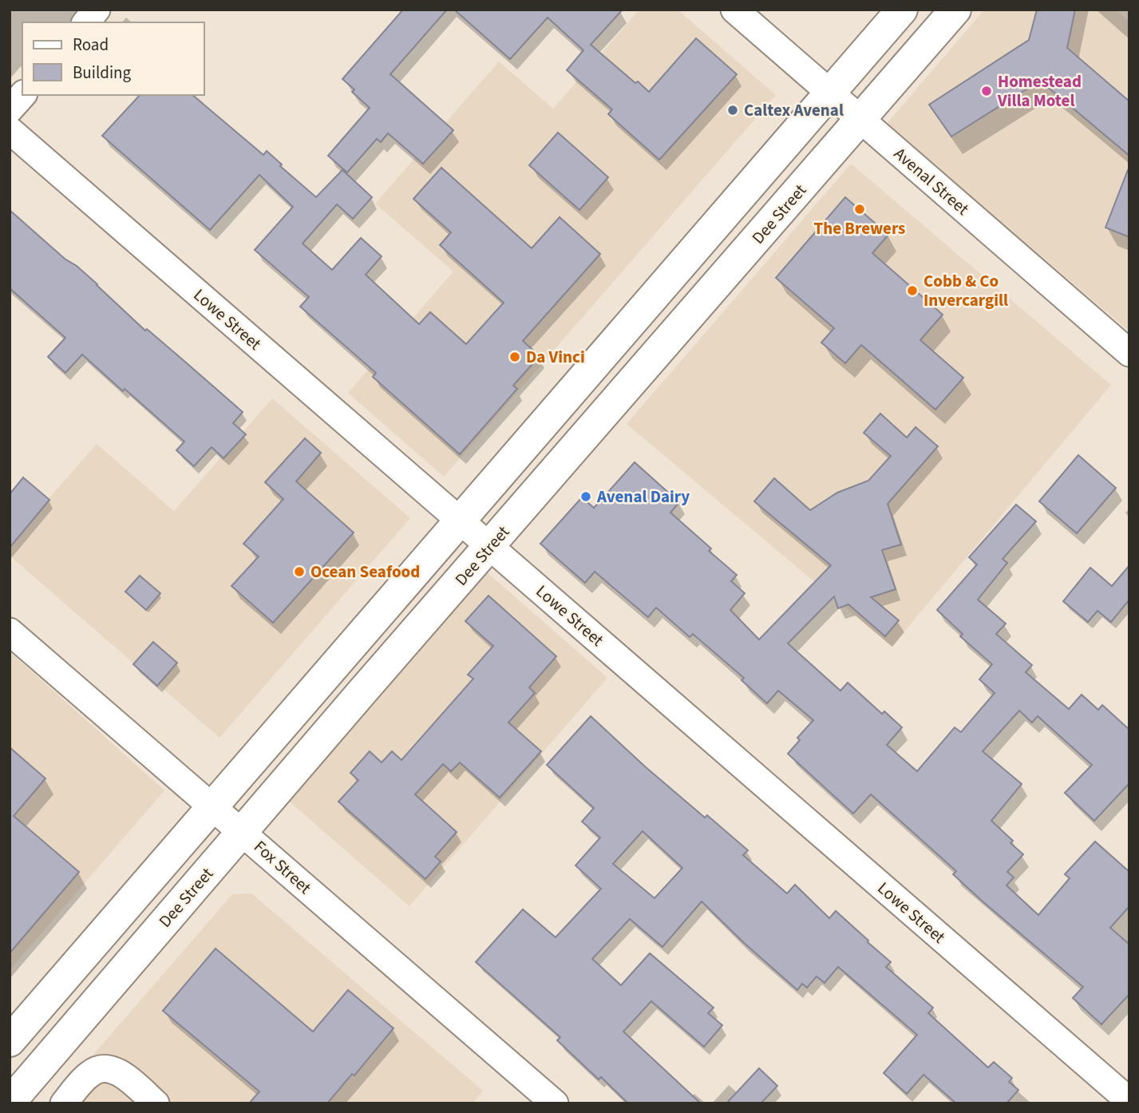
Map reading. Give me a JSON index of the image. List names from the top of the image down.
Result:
{
  "streets": {
    "main road": ["Dee Street"],
    "street": ["Avenal Street", "Lowe Street", "Fox Street"]
  },
  "crossings": [
    ["Avenal Street", "Dee Street"],
    ["Dee Street", "Lowe Street"],
    ["Dee Street", "Fox Street"]
  ],
  "places": [
    "Homestead Villa Motel",
    "Caltex Avenal",
    "The Brewers",
    "Cobb & Co Invercargill",
    "Da Vinci",
    "Avenal Dairy",
    "Ocean Seafood"
  ],
  "legend": ["Road", "Building"]
}
